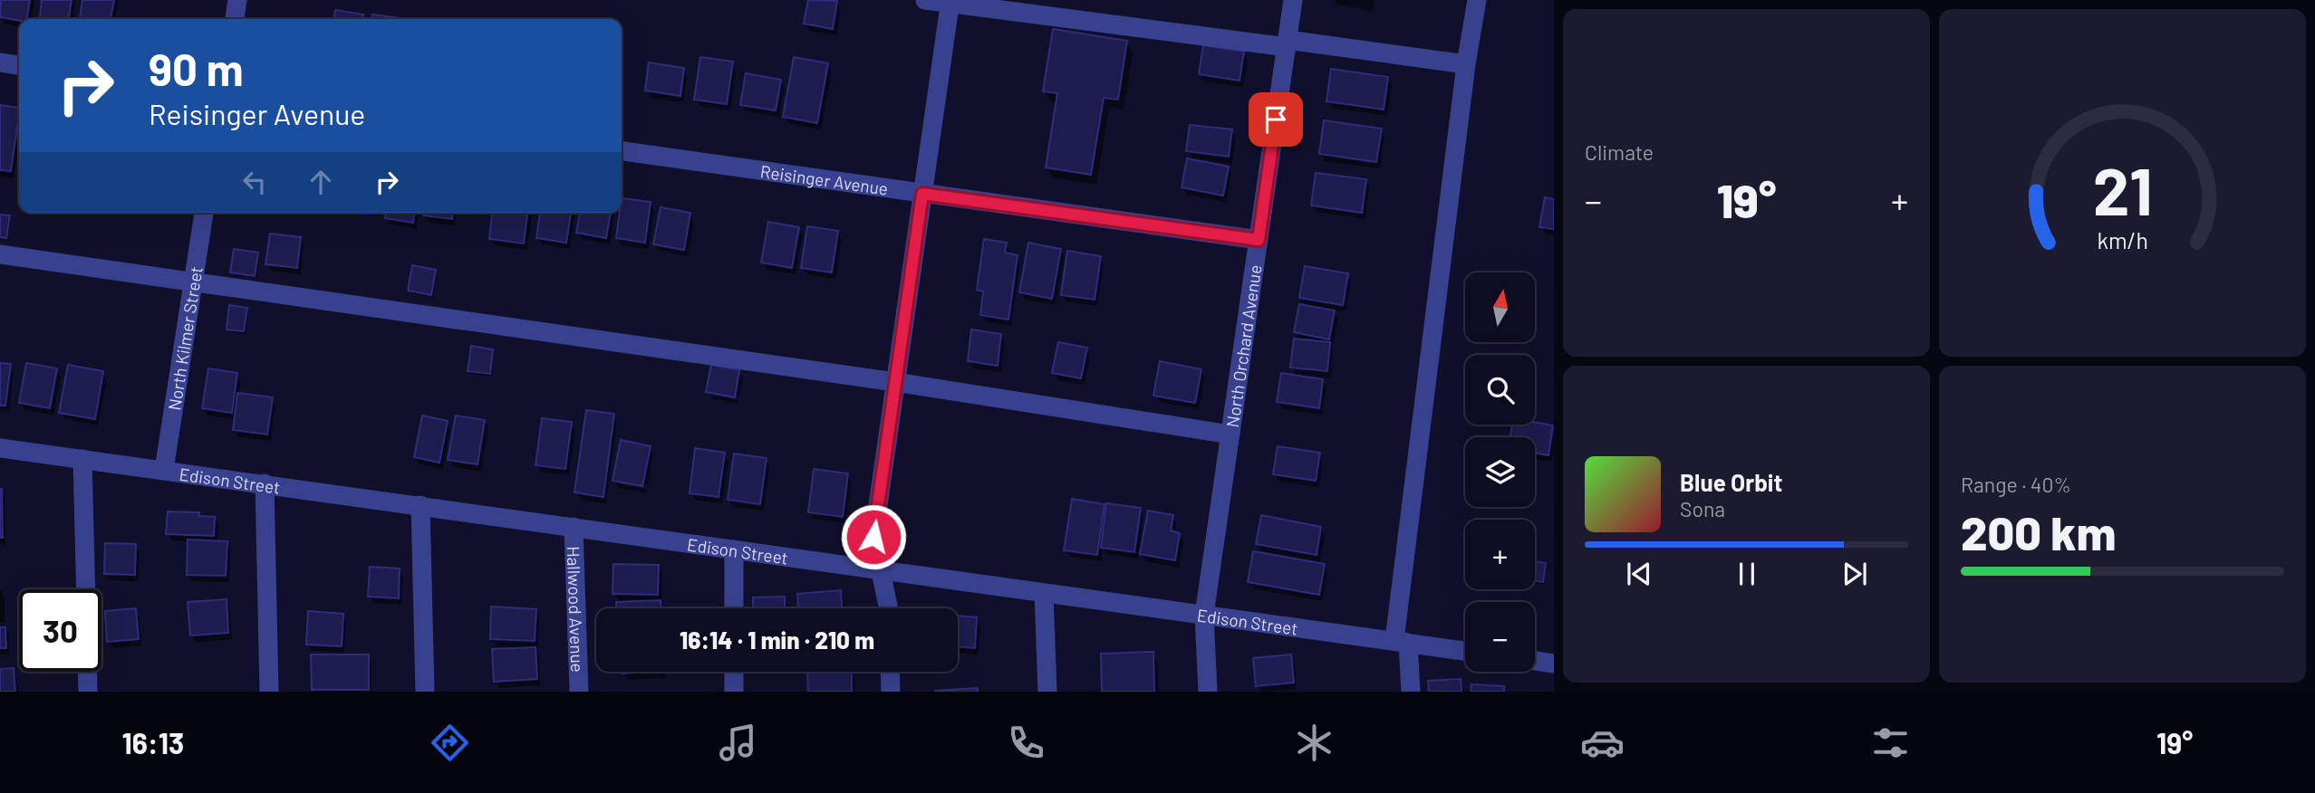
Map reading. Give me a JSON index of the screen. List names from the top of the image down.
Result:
{
  "streets": {
    "street": [
      "Reisinger Avenue",
      "North Kilmer Street",
      "North Orchard Avenue",
      "Edison Street",
      "Hallwood Avenue"
    ]
  },
  "crossings": [
    ["Reisinger Avenue", "North Orchard Avenue"],
    ["North Kilmer Street", "Edison Street"],
    ["North Orchard Avenue", "Edison Street"],
    ["Edison Street", "Hallwood Avenue"]
  ],
  "north": "top",
  "page": {
    "tile": [
      "Climate",
      ["Range · 40%", "200 km"]
    ],
    "turn": ["90 m", "Reisinger Avenue"],
    "heat": ["−", "19°", "+"],
    "map_buttons": ["+", "−"],
    "song": ["Blue Orbit", "Sona"],
    "limit": "30",
    "trip": "16:14 · 1 min · 210 m",
    "tabs": ["16:13", "19°"],
    "gauge": ["21", "km/h"]
  }
}
